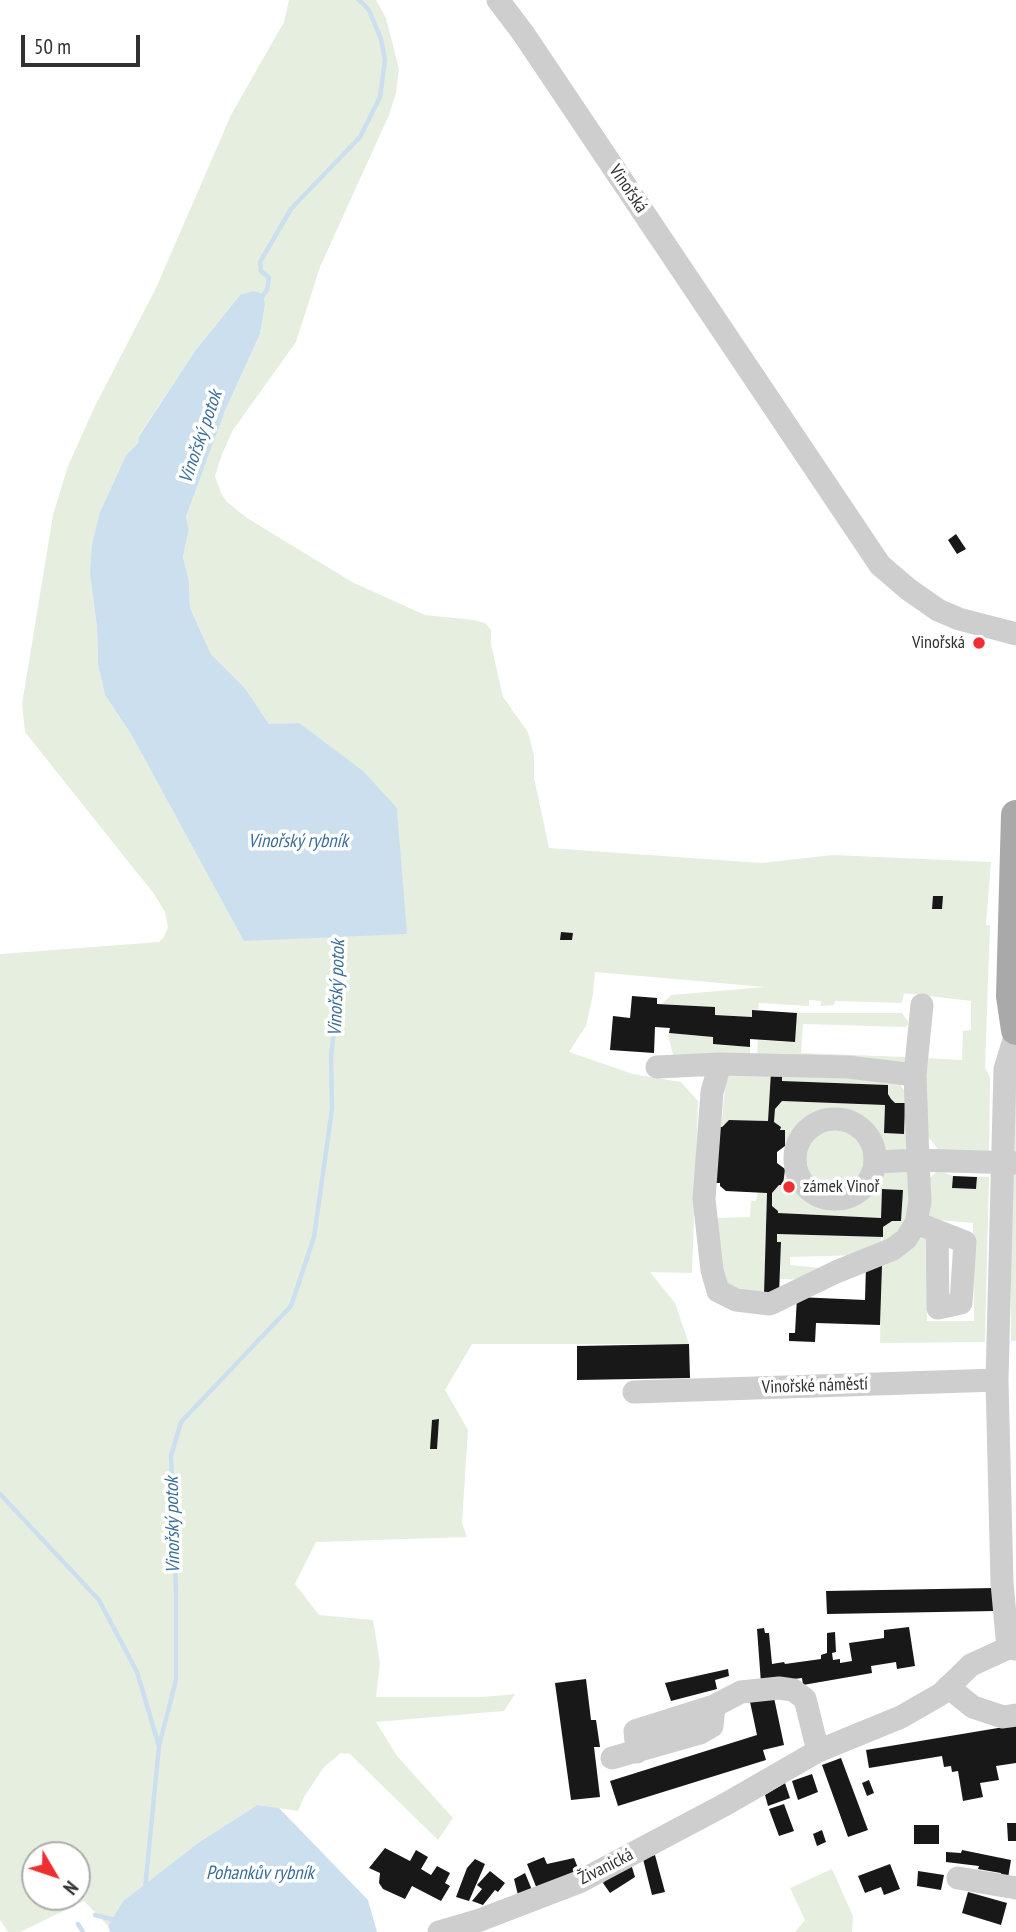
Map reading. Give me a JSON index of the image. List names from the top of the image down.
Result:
{
  "streets": {
    "street": ["Vinořská", "Vinořské náměstí", "Živanická"]
  },
  "water": ["Vinořský potok", "Vinořský rybník", "Pohankův rybník"],
  "places": ["Vinořská", "zámek Vinoř"],
  "scale_bar": "50 m",
  "north": "bottom right"
}
